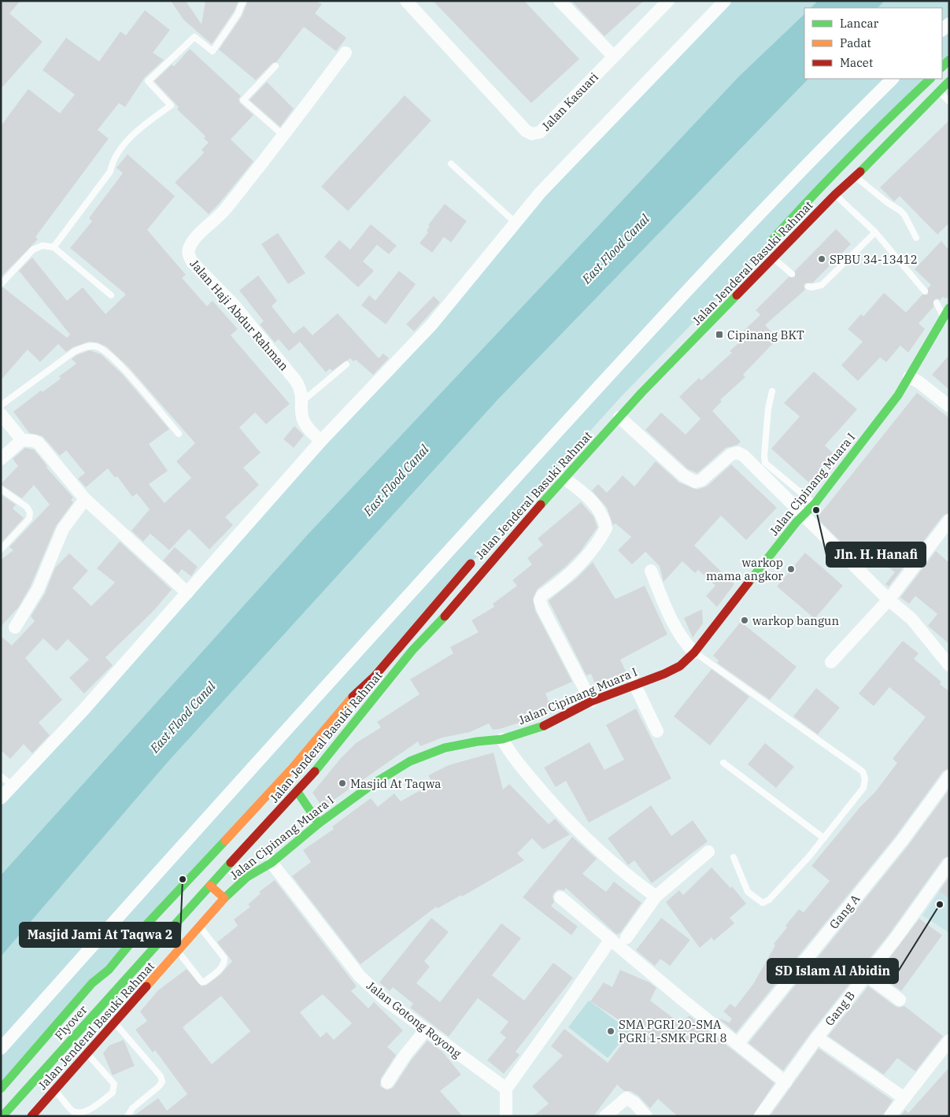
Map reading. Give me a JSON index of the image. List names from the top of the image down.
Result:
{
  "streets": {
    "main road": ["Jalan Jenderal Basuki Rahmat", "Jalan Cipinang Muara I", "Flyover"],
    "street": [
      "Jalan Kasuari",
      "Jalan Haji Abdur Rahman",
      "Gang A",
      "Gang B",
      "Jalan Gotong Royong"
    ]
  },
  "crossings": [
    ["Jalan Jenderal Basuki Rahmat", "Jalan Cipinang Muara I"],
    ["Jalan Jenderal Basuki Rahmat", "Flyover"],
    ["Jalan Cipinang Muara I", "Jalan Gotong Royong"]
  ],
  "water": ["East Flood Canal"],
  "places": {
    "other": [
      "SPBU 34-13412",
      "Jln. H. Hanafi",
      "warkop mama angkor",
      "warkop bangun",
      "Masjid At Taqwa",
      "Masjid Jami At Taqwa 2",
      "SD Islam Al Abidin",
      "SMA PGRI 20-SMA PGRI 1-SMK PGRI 8"
    ],
    "transit": ["Cipinang BKT"]
  },
  "legend": ["Lancar", "Padat", "Macet"]
}
